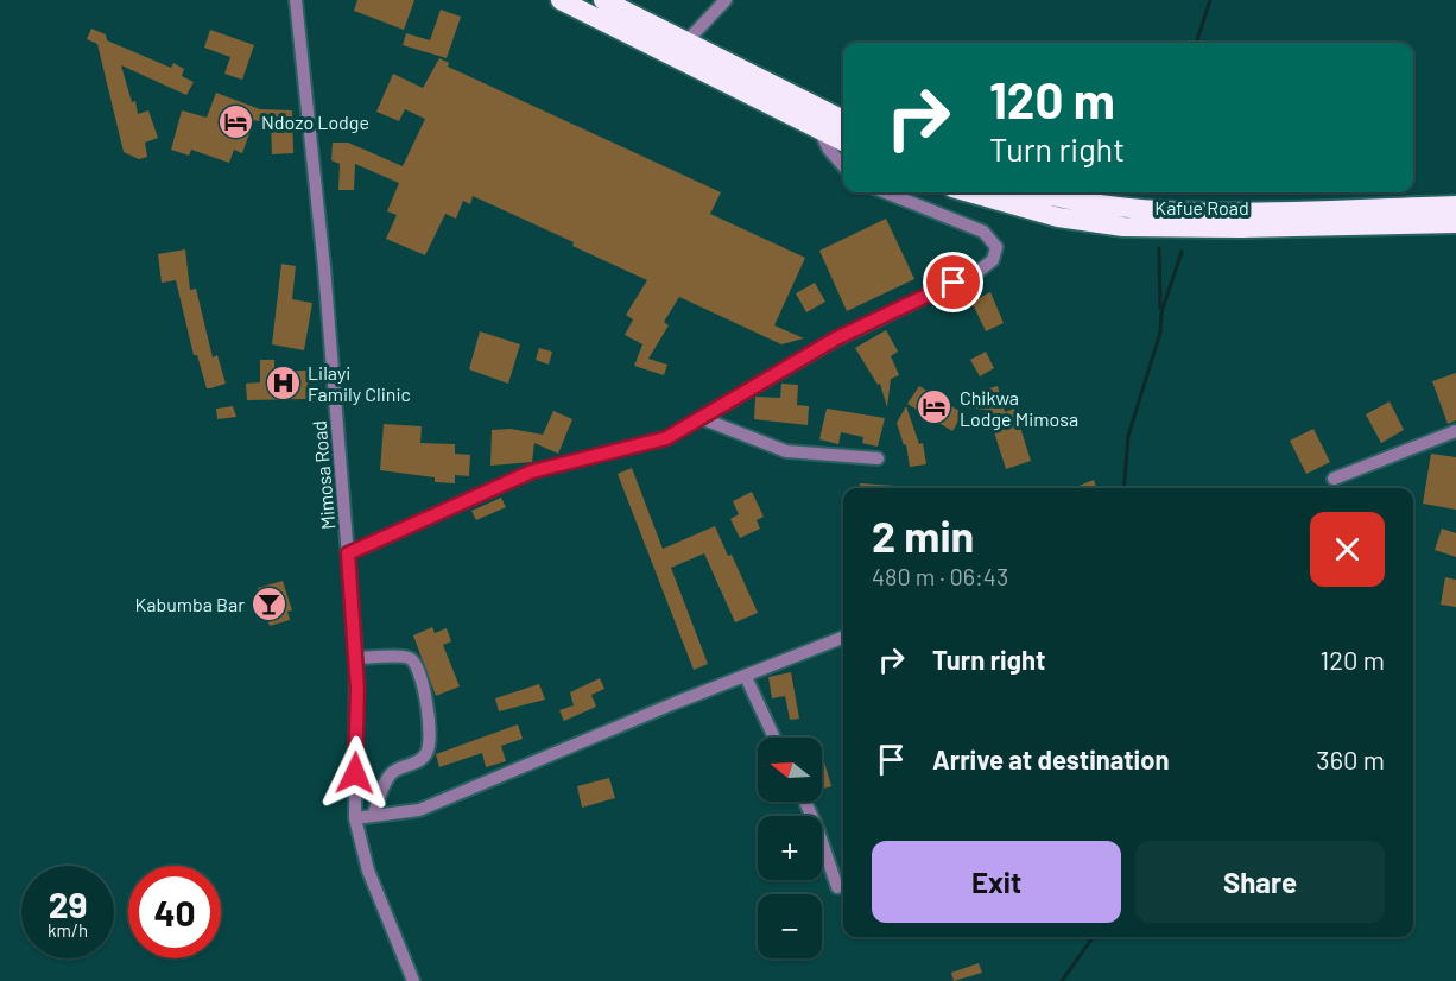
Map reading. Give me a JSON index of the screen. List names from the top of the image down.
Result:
{
  "streets": {
    "highway": ["Kafue Road"],
    "street": ["Mimosa Road"]
  },
  "places": {
    "hotel": ["Ndozo Lodge", "Chikwa Lodge Mimosa"],
    "hospital": ["Lilayi Family Clinic"],
    "bar": ["Kabumba Bar"]
  },
  "north": "left",
  "page": {
    "turn": ["120 m", "Turn right"],
    "heading": ["2 min", "480 m · 06:43"],
    "list": [
      {
        "name": "Turn right",
        "value": "120 m"
      },
      {
        "name": "Arrive at destination",
        "value": "360 m"
      }
    ],
    "map_buttons": ["+", "−"],
    "buttons": ["Exit", "Share"],
    "speed": "29 km/h",
    "limit": "40"
  }
}
